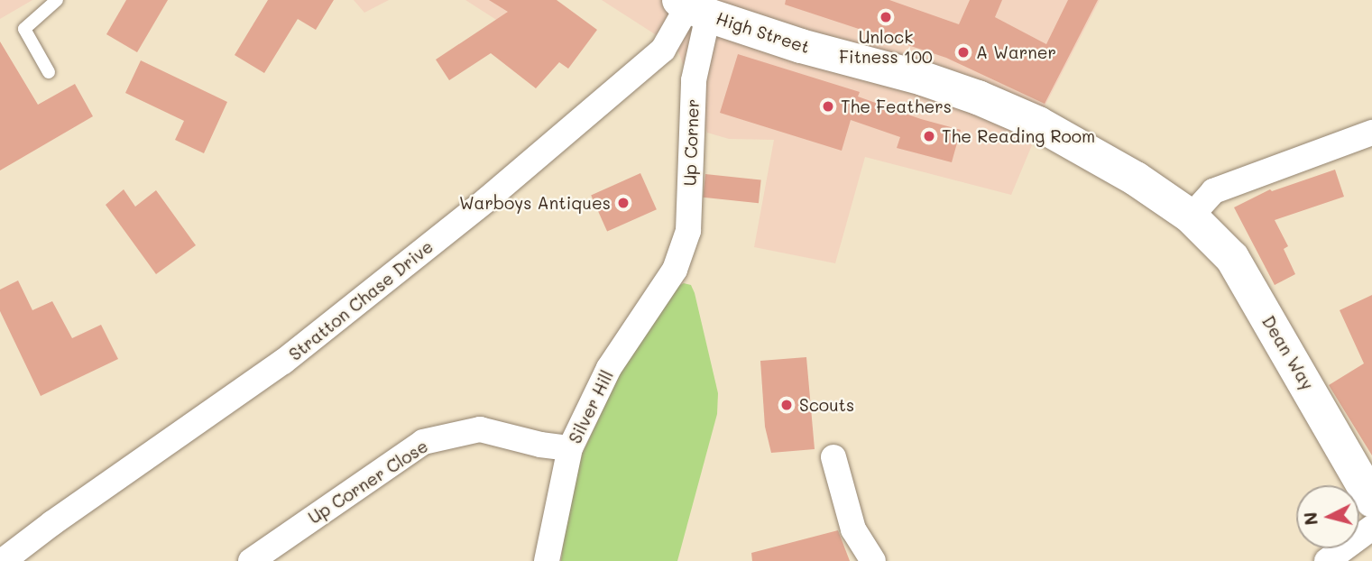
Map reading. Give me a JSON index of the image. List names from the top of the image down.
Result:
{
  "streets": {
    "street": [
      "High Street",
      "Up Corner",
      "Stratton Chase Drive",
      "Dean Way",
      "Silver Hill",
      "Up Corner Close"
    ]
  },
  "crossings": [
    ["High Street", "Up Corner"],
    ["High Street", "Stratton Chase Drive"],
    ["High Street", "Dean Way"],
    ["Up Corner", "Stratton Chase Drive"],
    ["Up Corner", "Silver Hill"],
    ["Silver Hill", "Up Corner Close"]
  ],
  "places": [
    "Unlock Fitness 100",
    "A Warner",
    "The Feathers",
    "The Reading Room",
    "Warboys Antiques",
    "Scouts"
  ],
  "north": "left"
}
